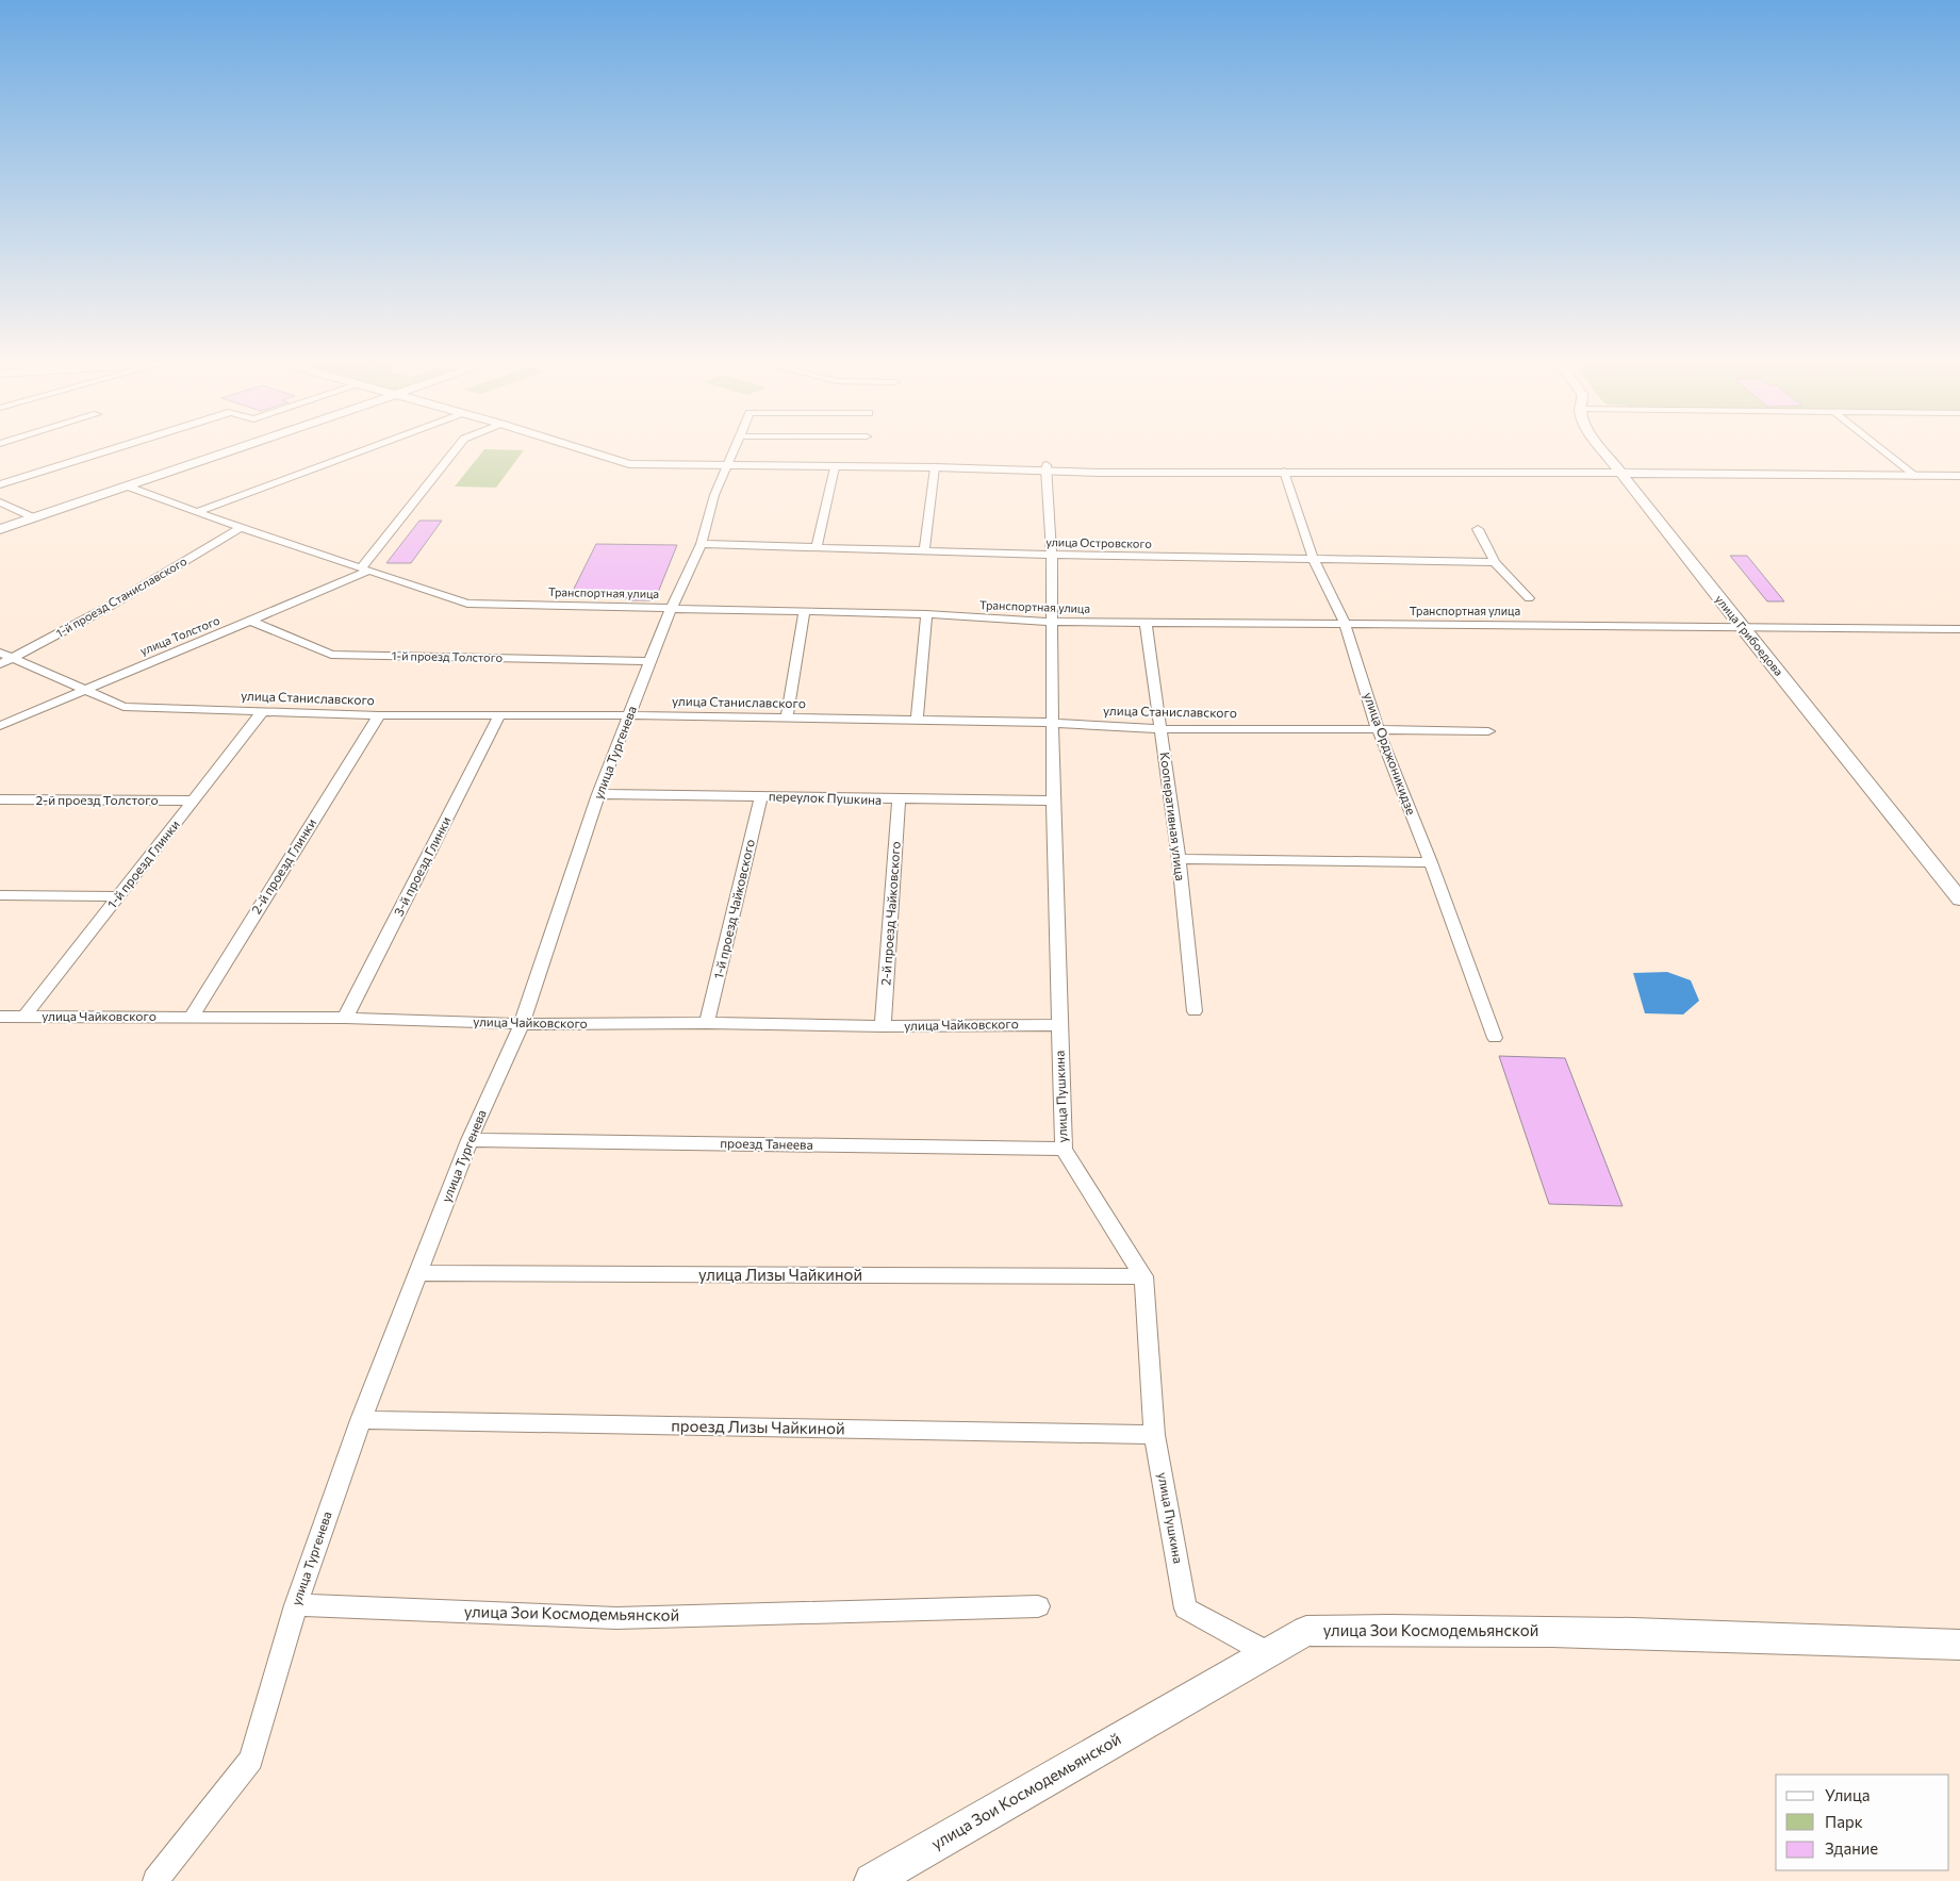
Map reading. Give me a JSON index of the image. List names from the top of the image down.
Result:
{
  "streets": {
    "street": [
      "улица Островского",
      "Транспортная улица",
      "1-й проезд Станиславского",
      "улица Толстого",
      "улица Грибоедова",
      "1-й проезд Толстого",
      "улица Станиславского",
      "улица Тургенева",
      "улица Орджоникидзе",
      "переулок Пушкина",
      "2-й проезд Толстого",
      "Кооперативная улица",
      "1-й проезд Глинки",
      "2-й проезд Глинки",
      "3-й проезд Глинки",
      "1-й проезд Чайковского",
      "2-й проезд Чайковского",
      "улица Чайковского",
      "улица Пушкина",
      "проезд Танеева",
      "улица Лизы Чайкиной",
      "проезд Лизы Чайкиной",
      "улица Зои Космодемьянской"
    ]
  },
  "crossings": [
    ["улица Островского", "улица Тургенева"],
    ["улица Островского", "улица Орджоникидзе"],
    ["улица Островского", "улица Пушкина"],
    ["Транспортная улица", "1-й проезд Станиславского"],
    ["Транспортная улица", "улица Толстого"],
    ["Транспортная улица", "улица Грибоедова"],
    ["Транспортная улица", "улица Тургенева"],
    ["Транспортная улица", "улица Орджоникидзе"],
    ["Транспортная улица", "Кооперативная улица"],
    ["Транспортная улица", "улица Пушкина"],
    ["1-й проезд Станиславского", "улица Станиславского"],
    ["улица Толстого", "1-й проезд Толстого"],
    ["улица Толстого", "улица Станиславского"],
    ["1-й проезд Толстого", "улица Тургенева"],
    ["улица Станиславского", "улица Тургенева"],
    ["улица Станиславского", "улица Орджоникидзе"],
    ["улица Станиславского", "Кооперативная улица"],
    ["улица Станиславского", "1-й проезд Глинки"],
    ["улица Станиславского", "2-й проезд Глинки"],
    ["улица Станиславского", "3-й проезд Глинки"],
    ["улица Станиславского", "улица Пушкина"],
    ["улица Тургенева", "переулок Пушкина"],
    ["улица Тургенева", "улица Чайковского"],
    ["улица Тургенева", "проезд Танеева"],
    ["улица Тургенева", "улица Лизы Чайкиной"],
    ["улица Тургенева", "проезд Лизы Чайкиной"],
    ["улица Тургенева", "улица Зои Космодемьянской"],
    ["переулок Пушкина", "1-й проезд Чайковского"],
    ["переулок Пушкина", "2-й проезд Чайковского"],
    ["переулок Пушкина", "улица Пушкина"],
    ["2-й проезд Толстого", "1-й проезд Глинки"],
    ["1-й проезд Глинки", "улица Чайковского"],
    ["2-й проезд Глинки", "улица Чайковского"],
    ["3-й проезд Глинки", "улица Чайковского"],
    ["1-й проезд Чайковского", "улица Чайковского"],
    ["2-й проезд Чайковского", "улица Чайковского"],
    ["улица Чайковского", "улица Пушкина"],
    ["улица Пушкина", "проезд Танеева"],
    ["улица Пушкина", "улица Лизы Чайкиной"],
    ["улица Пушкина", "проезд Лизы Чайкиной"],
    ["улица Пушкина", "улица Зои Космодемьянской"]
  ],
  "legend": ["Улица", "Парк", "Здание"]
}
